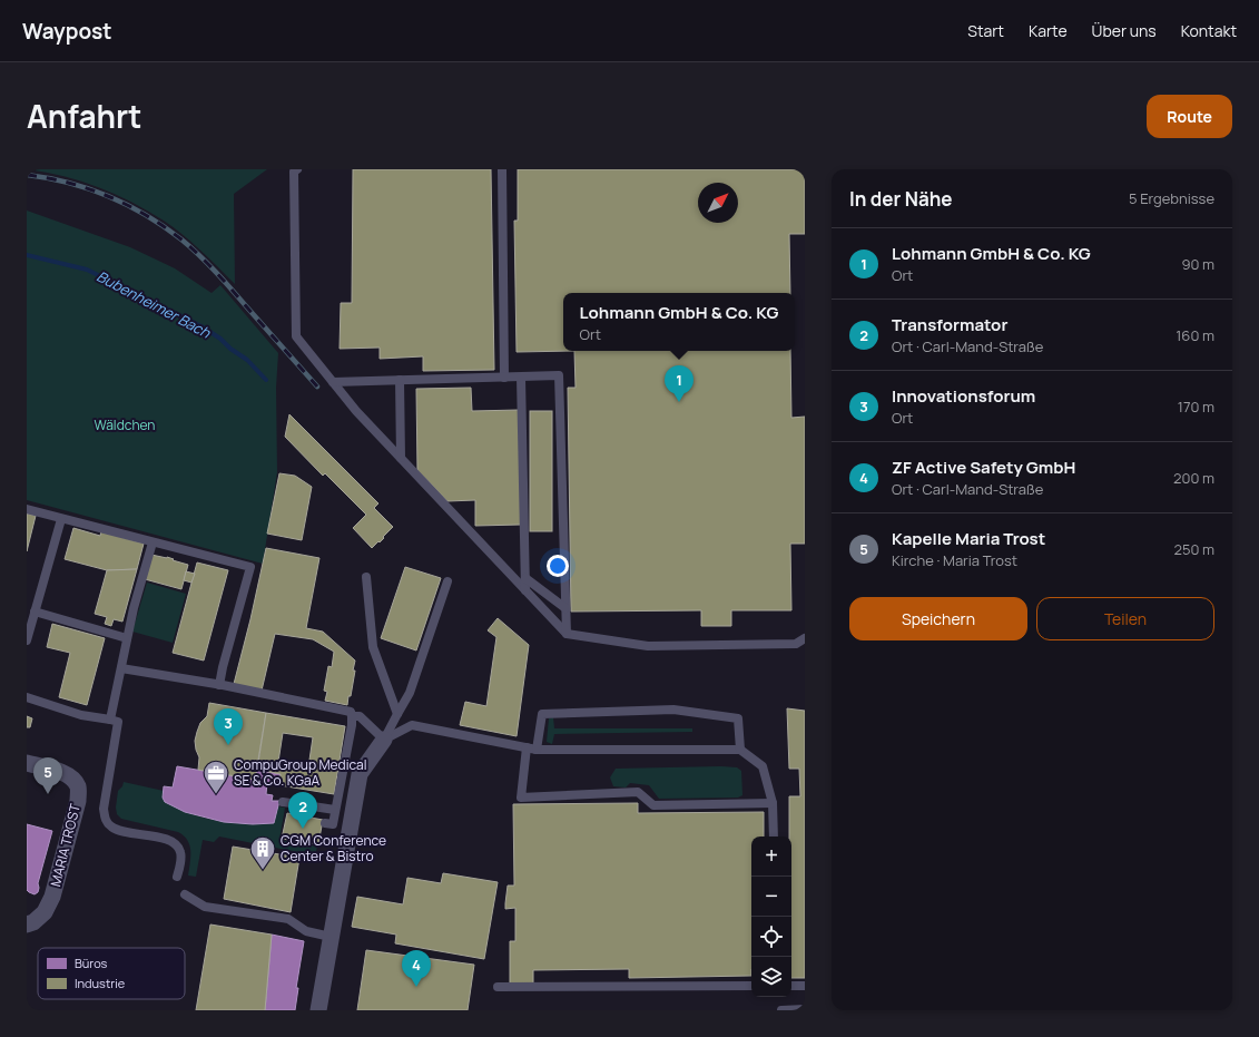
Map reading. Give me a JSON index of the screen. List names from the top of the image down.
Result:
{
  "streets": {
    "street": ["MARIA TROST"]
  },
  "water": ["Bubenheimer Bach"],
  "parks": ["Wäldchen"],
  "places": {
    "office": ["CompuGroup Medical SE & Co. KGaA"],
    "building": ["CGM Conference Center & Bistro"]
  },
  "legend": ["Büros", "Industrie"],
  "north": "top right",
  "page": {
    "header": "Waypost",
    "nav": [
      "Start",
      "Karte",
      "Über uns",
      "Kontakt"
    ],
    "title": "Anfahrt",
    "buttons": [
      "Route",
      ["Speichern", "Teilen"]
    ],
    "heading": ["In der Nähe", "5 Ergebnisse"],
    "list": [
      {
        "mark": "1",
        "name": "Lohmann GmbH & Co. KG",
        "note": "Ort",
        "value": "90 m"
      },
      {
        "mark": "2",
        "name": "Transformator",
        "note": "Ort · Carl-Mand-Straße",
        "value": "160 m"
      },
      {
        "mark": "3",
        "name": "Innovationsforum",
        "note": "Ort",
        "value": "170 m"
      },
      {
        "mark": "4",
        "name": "ZF Active Safety GmbH",
        "note": "Ort · Carl-Mand-Straße",
        "value": "200 m"
      },
      {
        "mark": "5",
        "name": "Kapelle Maria Trost",
        "note": "Kirche · Maria Trost",
        "value": "250 m"
      }
    ],
    "popup": ["Lohmann GmbH & Co. KG", "Ort"],
    "pins": [
      "1",
      "3",
      "5",
      "2",
      "4"
    ],
    "map_buttons": ["+", "−"]
  }
}
